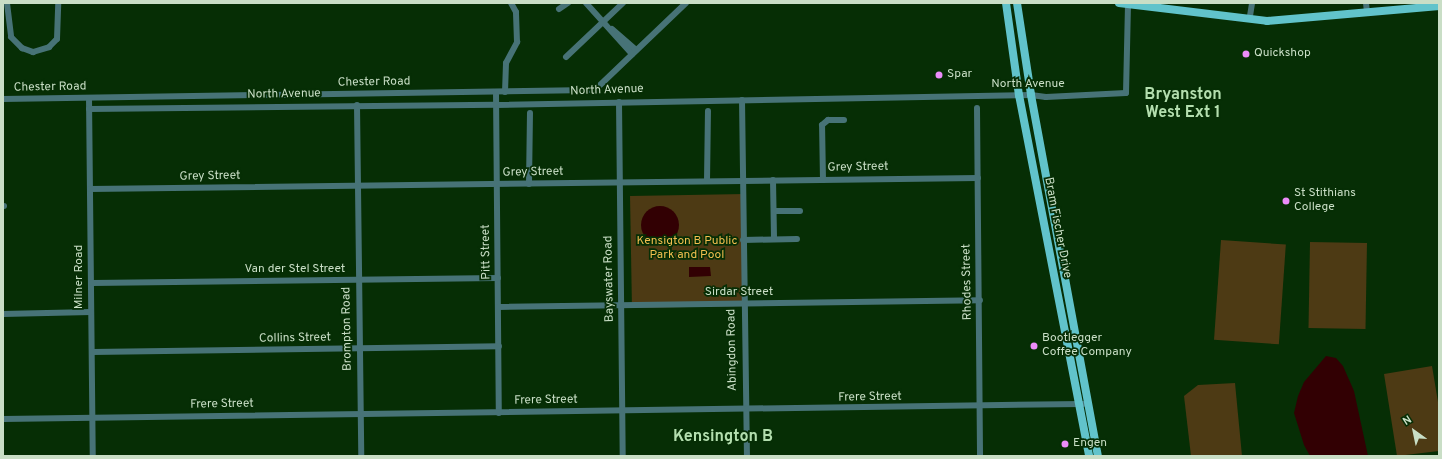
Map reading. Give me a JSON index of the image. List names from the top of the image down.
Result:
{
  "streets": {
    "main road": ["Bram Fischer Drive"],
    "street": [
      "Chester Road",
      "North Avenue",
      "Grey Street",
      "Pitt Street",
      "Van der Stel Street",
      "Milner Road",
      "Bayswater Road",
      "Rhodes Street",
      "Sirdar Street",
      "Brompton Road",
      "Collins Street",
      "Abingdon Road",
      "Frere Street"
    ]
  },
  "crossings": [
    ["Chester Road", "Pitt Street"],
    ["Chester Road", "Milner Road"],
    ["North Avenue", "Bram Fischer Drive"],
    ["North Avenue", "Pitt Street"],
    ["North Avenue", "Milner Road"],
    ["North Avenue", "Bayswater Road"],
    ["North Avenue", "Brompton Road"],
    ["North Avenue", "Abingdon Road"],
    ["Grey Street", "Pitt Street"],
    ["Grey Street", "Milner Road"],
    ["Grey Street", "Bayswater Road"],
    ["Grey Street", "Rhodes Street"],
    ["Grey Street", "Brompton Road"],
    ["Grey Street", "Abingdon Road"],
    ["Bram Fischer Drive", "Frere Street"],
    ["Pitt Street", "Van der Stel Street"],
    ["Pitt Street", "Sirdar Street"],
    ["Pitt Street", "Collins Street"],
    ["Pitt Street", "Frere Street"],
    ["Van der Stel Street", "Milner Road"],
    ["Van der Stel Street", "Brompton Road"],
    ["Milner Road", "Collins Street"],
    ["Milner Road", "Frere Street"],
    ["Bayswater Road", "Sirdar Street"],
    ["Bayswater Road", "Frere Street"],
    ["Rhodes Street", "Sirdar Street"],
    ["Rhodes Street", "Frere Street"],
    ["Sirdar Street", "Abingdon Road"],
    ["Brompton Road", "Collins Street"],
    ["Brompton Road", "Frere Street"],
    ["Abingdon Road", "Frere Street"]
  ],
  "districts": ["Bryanston West Ext 1", "Kensington B"],
  "parks": ["Kensigton B Public Park and Pool"],
  "places": [
    "Quickshop",
    "Spar",
    "St Stithians College",
    "Bootlegger Coffee Company",
    "Engen"
  ],
  "north": "top left"
}
